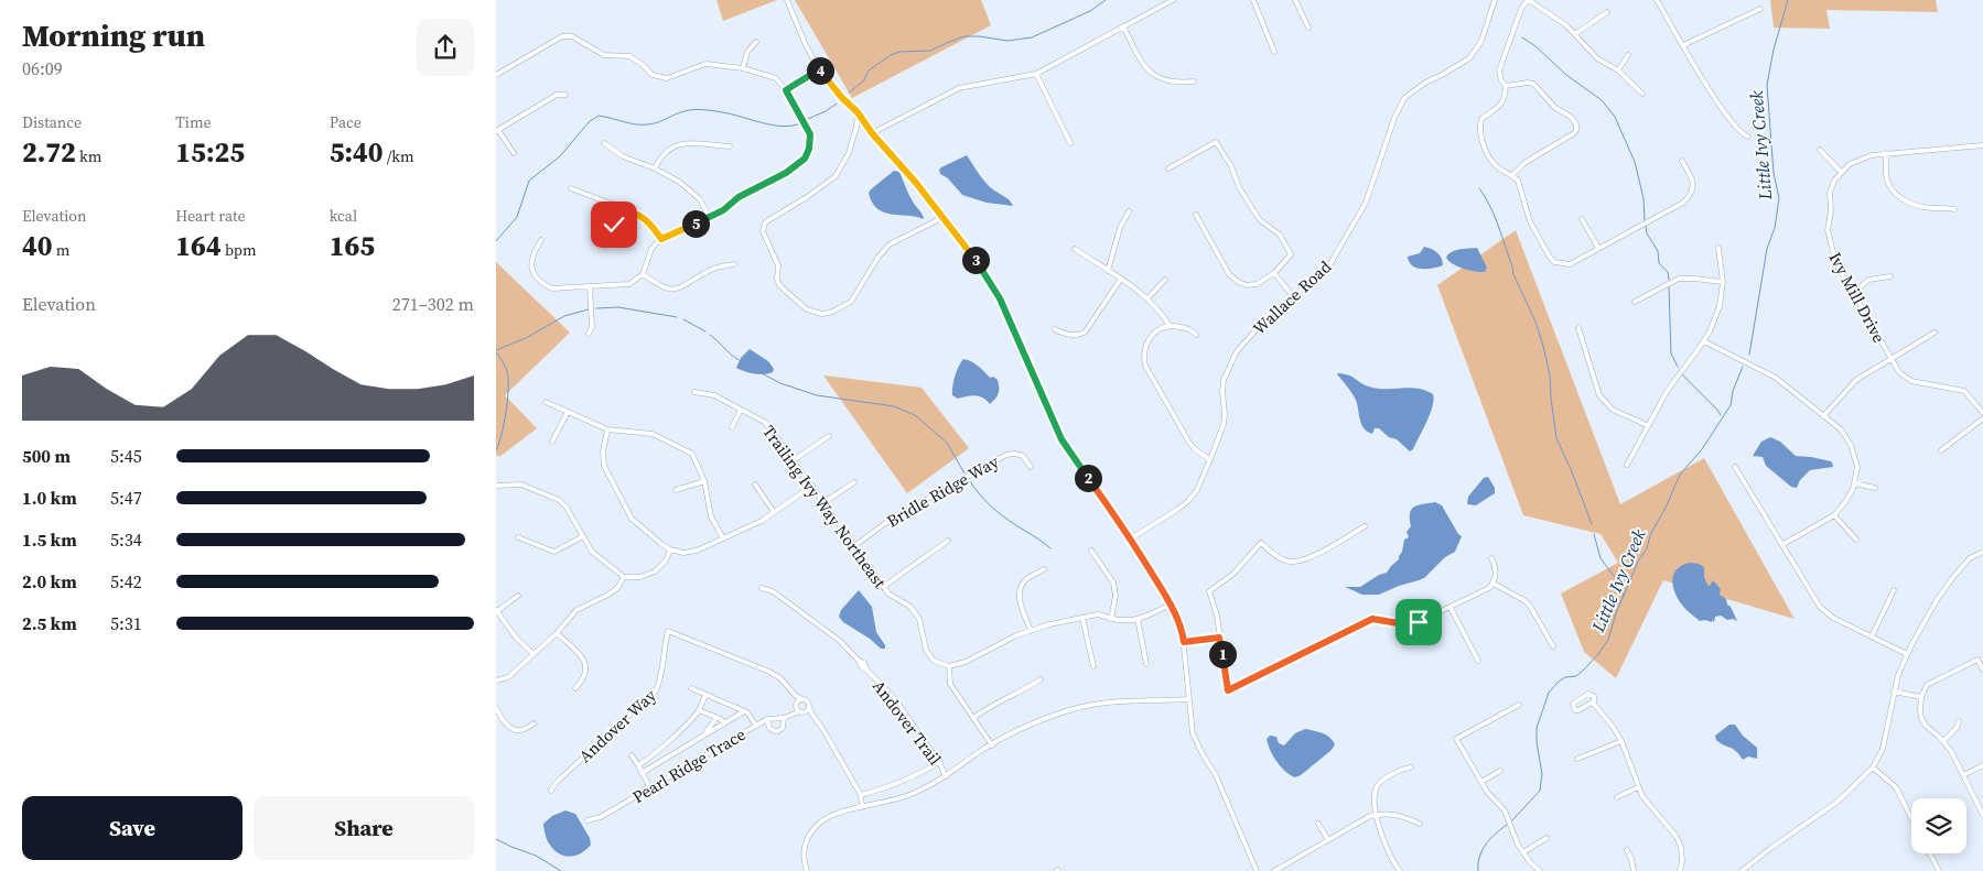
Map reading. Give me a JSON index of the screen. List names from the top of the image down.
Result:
{
  "streets": {
    "street": [
      "Wallace Road",
      "Ivy Mill Drive",
      "Bridle Ridge Way",
      "Trailing Ivy Way Northeast",
      "Andover Trail",
      "Andover Way",
      "Pearl Ridge Trace"
    ]
  },
  "crossings": [
    ["Bridle Ridge Way", "Trailing Ivy Way Northeast"]
  ],
  "water": ["Little Ivy Creek"],
  "page": {
    "heading": ["Morning run", "06:09"],
    "pins": [
      "4",
      "5",
      "3",
      "2",
      "1"
    ],
    "stats": [
      ["Distance", "2.72 km"],
      ["Time", "15:25"],
      ["Pace", "5:40 /km"],
      ["Elevation", "40 m"],
      ["Heart rate", "164 bpm"],
      ["kcal", "165"]
    ],
    "chart": ["Elevation", "271–302 m"],
    "list": [
      {
        "name": "500 m",
        "note": "5:45"
      },
      {
        "name": "1.0 km",
        "note": "5:47"
      },
      {
        "name": "1.5 km",
        "note": "5:34"
      },
      {
        "name": "2.0 km",
        "note": "5:42"
      },
      {
        "name": "2.5 km",
        "note": "5:31"
      }
    ],
    "buttons": ["Save", "Share"]
  }
}
